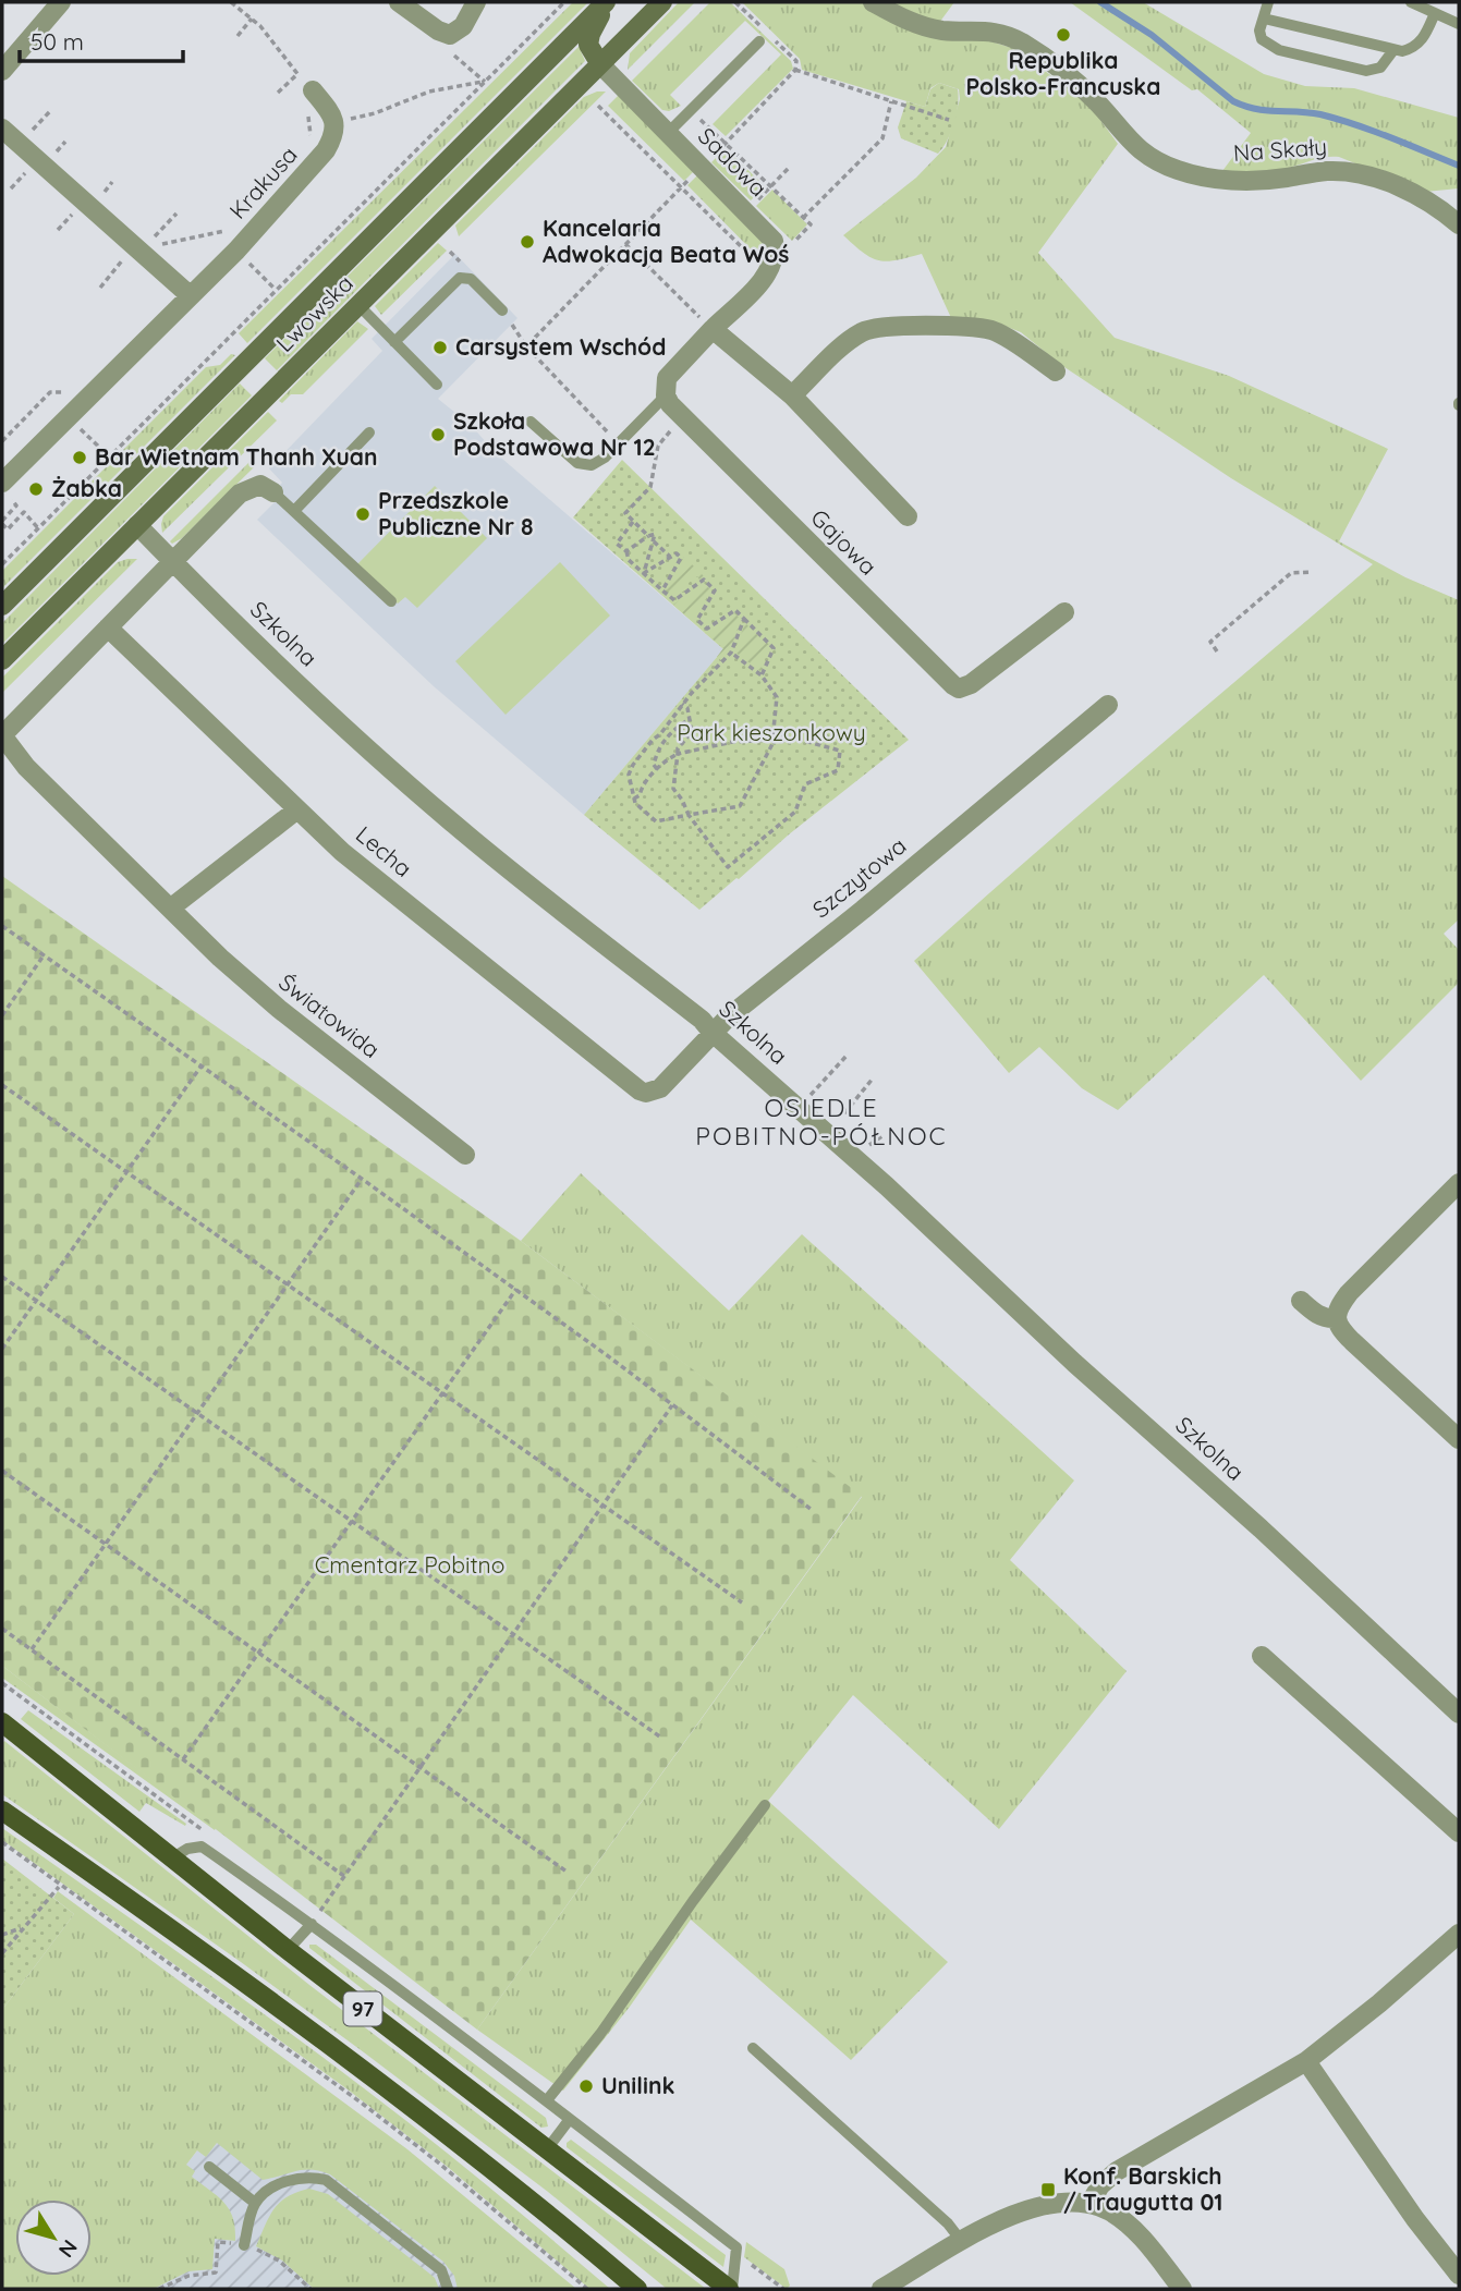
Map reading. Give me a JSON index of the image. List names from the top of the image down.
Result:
{
  "streets": {
    "main road": ["Lwowska", "97"],
    "street": [
      "Na Skały",
      "Sadowa",
      "Krakusa",
      "Gajowa",
      "Szkolna",
      "Lecha",
      "Szczytowa",
      "Światowida"
    ]
  },
  "crossings": [
    ["Sadowa", "Lwowska"],
    ["Lwowska", "Szkolna"],
    ["Szkolna", "Szczytowa"],
    ["Lecha", "Szczytowa"]
  ],
  "districts": ["OSIEDLE POBITNO-PÓŁNOC"],
  "parks": ["Park kieszonkowy", "Cmentarz Pobitno"],
  "places": {
    "other": [
      "Republika Polsko-Francuska",
      "Kancelaria Adwokacja Beata Woś",
      "Carsystem Wschód",
      "Szkoła Podstawowa Nr 12",
      "Bar Wietnam Thanh Xuan",
      "Żabka",
      "Przedszkole Publiczne Nr 8",
      "Unilink"
    ],
    "transit": ["Konf. Barskich / Traugutta 01"]
  },
  "scale_bar": "50 m",
  "north": "bottom right"
}
